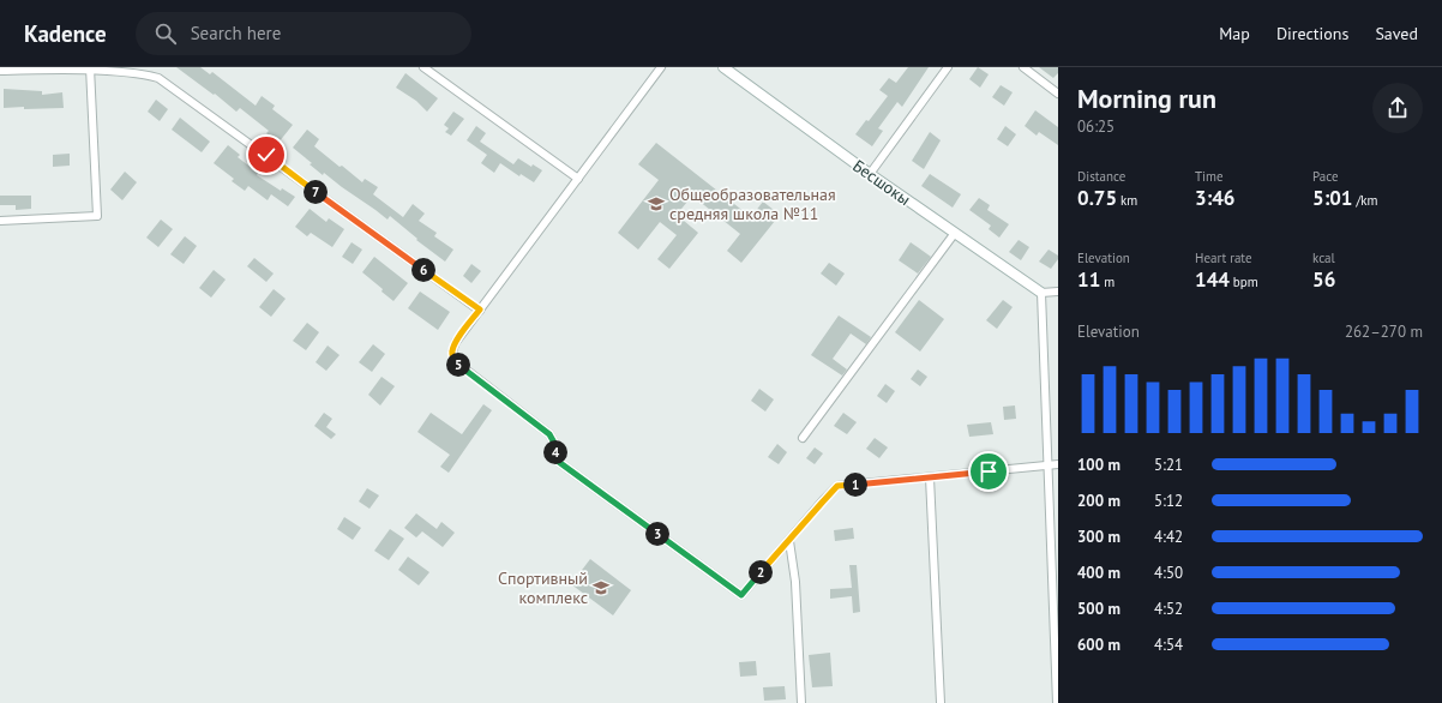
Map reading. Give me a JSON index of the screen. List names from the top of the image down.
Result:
{
  "streets": {
    "street": ["Бесшокы"]
  },
  "places": {
    "school or university": ["Общеобразовательная средняя школа №11", "Спортивный комплекс"]
  },
  "page": {
    "header": "Kadence",
    "search": "Search here",
    "nav": ["Map", "Directions", "Saved"],
    "heading": ["Morning run", "06:25"],
    "stats": [
      ["Distance", "0.75 km"],
      ["Time", "3:46"],
      ["Pace", "5:01 /km"],
      ["Elevation", "11 m"],
      ["Heart rate", "144 bpm"],
      ["kcal", "56"]
    ],
    "pins": [
      "7",
      "6",
      "5",
      "4",
      "1",
      "3",
      "2"
    ],
    "chart": ["Elevation", "262–270 m"],
    "list": [
      {
        "name": "100 m",
        "note": "5:21"
      },
      {
        "name": "200 m",
        "note": "5:12"
      },
      {
        "name": "300 m",
        "note": "4:42"
      },
      {
        "name": "400 m",
        "note": "4:50"
      },
      {
        "name": "500 m",
        "note": "4:52"
      },
      {
        "name": "600 m",
        "note": "4:54"
      }
    ]
  }
}
